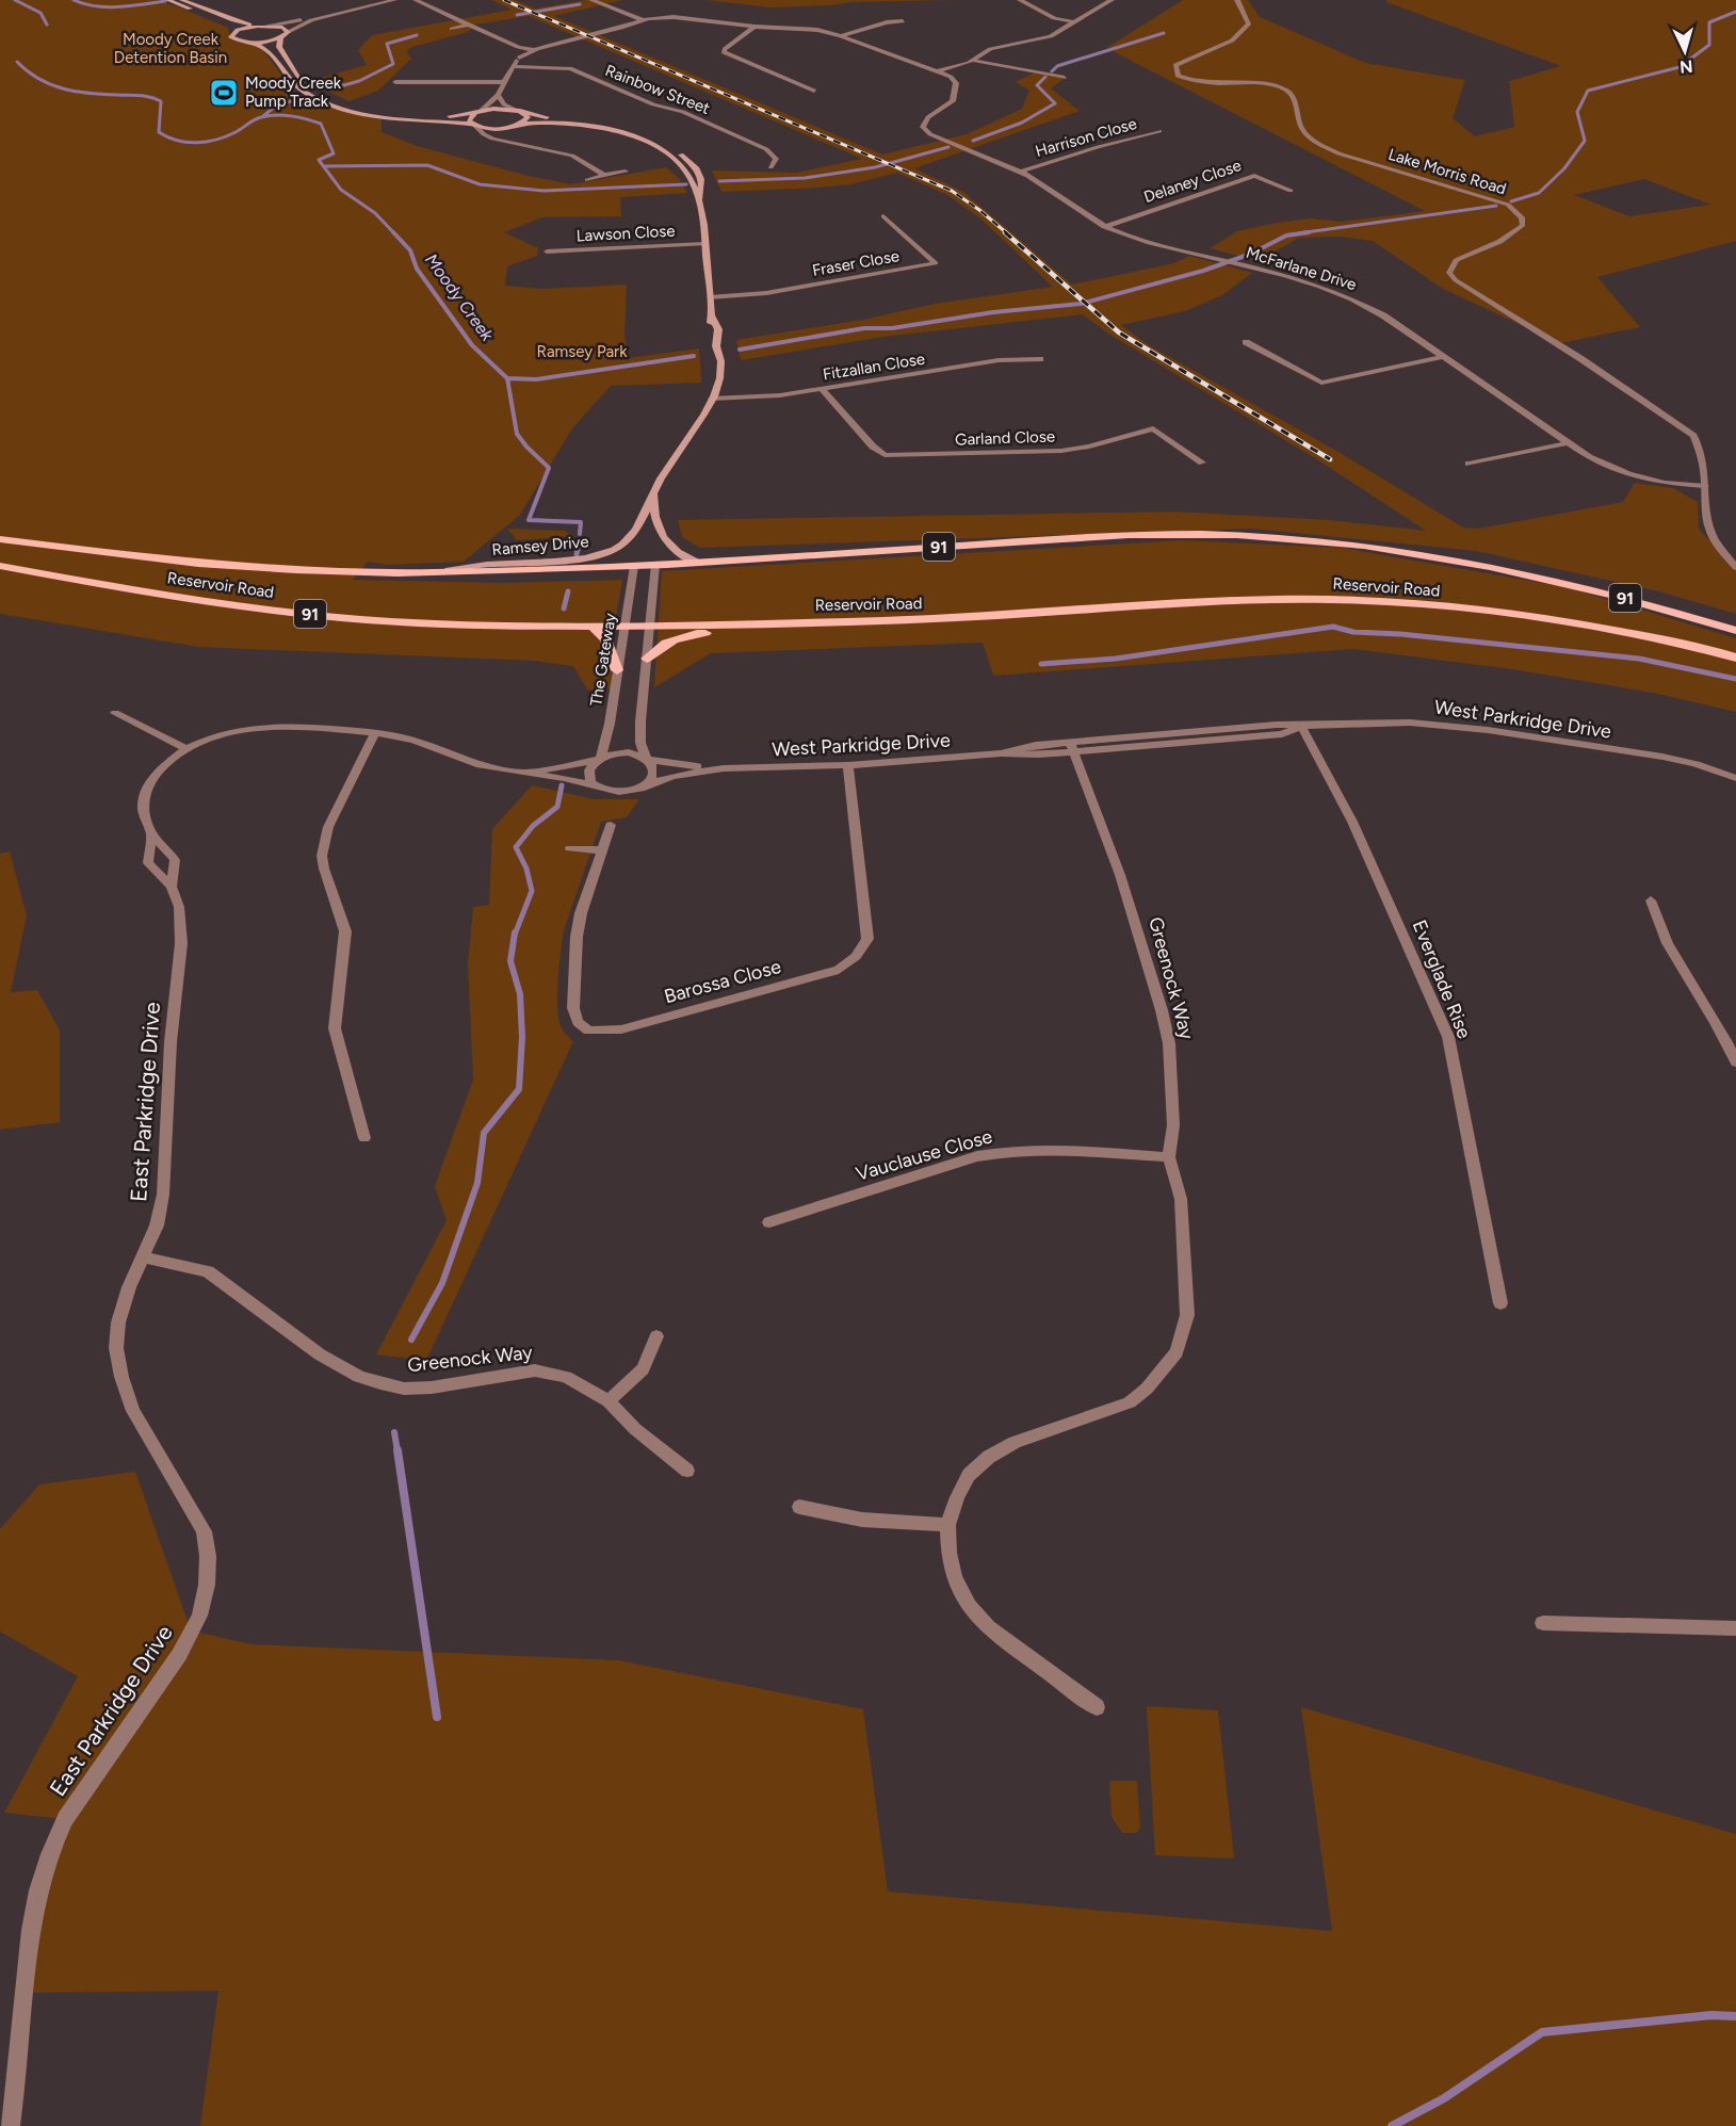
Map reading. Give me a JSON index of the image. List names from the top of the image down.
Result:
{
  "streets": {
    "main road": ["Ramsey Drive", "91", "Reservoir Road"],
    "street": [
      "Rainbow Street",
      "Harrison Close",
      "Lake Morris Road",
      "Delaney Close",
      "Lawson Close",
      "Fraser Close",
      "McFarlane Drive",
      "Fitzallan Close",
      "Garland Close",
      "The Gateway",
      "West Parkridge Drive",
      "Greenock Way",
      "Everglade Rise",
      "Barossa Close",
      "East Parkridge Drive",
      "Vauclause Close"
    ]
  },
  "crossings": [
    ["Harrison Close", "McFarlane Drive"],
    ["Lake Morris Road", "McFarlane Drive"],
    ["Delaney Close", "McFarlane Drive"],
    ["Lawson Close", "Ramsey Drive"],
    ["Fraser Close", "Ramsey Drive"],
    ["Fitzallan Close", "Garland Close"],
    ["Fitzallan Close", "Ramsey Drive"],
    ["Ramsey Drive", "Reservoir Road"],
    ["Reservoir Road", "The Gateway"],
    ["The Gateway", "West Parkridge Drive"],
    ["The Gateway", "East Parkridge Drive"],
    ["West Parkridge Drive", "Greenock Way"],
    ["West Parkridge Drive", "Everglade Rise"],
    ["West Parkridge Drive", "Barossa Close"],
    ["West Parkridge Drive", "East Parkridge Drive"],
    ["Greenock Way", "East Parkridge Drive"],
    ["Greenock Way", "Vauclause Close"]
  ],
  "water": ["Moody Creek"],
  "parks": ["Moody Creek Detention Basin", "Ramsey Park"],
  "places": {
    "sports": ["Moody Creek Pump Track"]
  },
  "north": "bottom"
}
